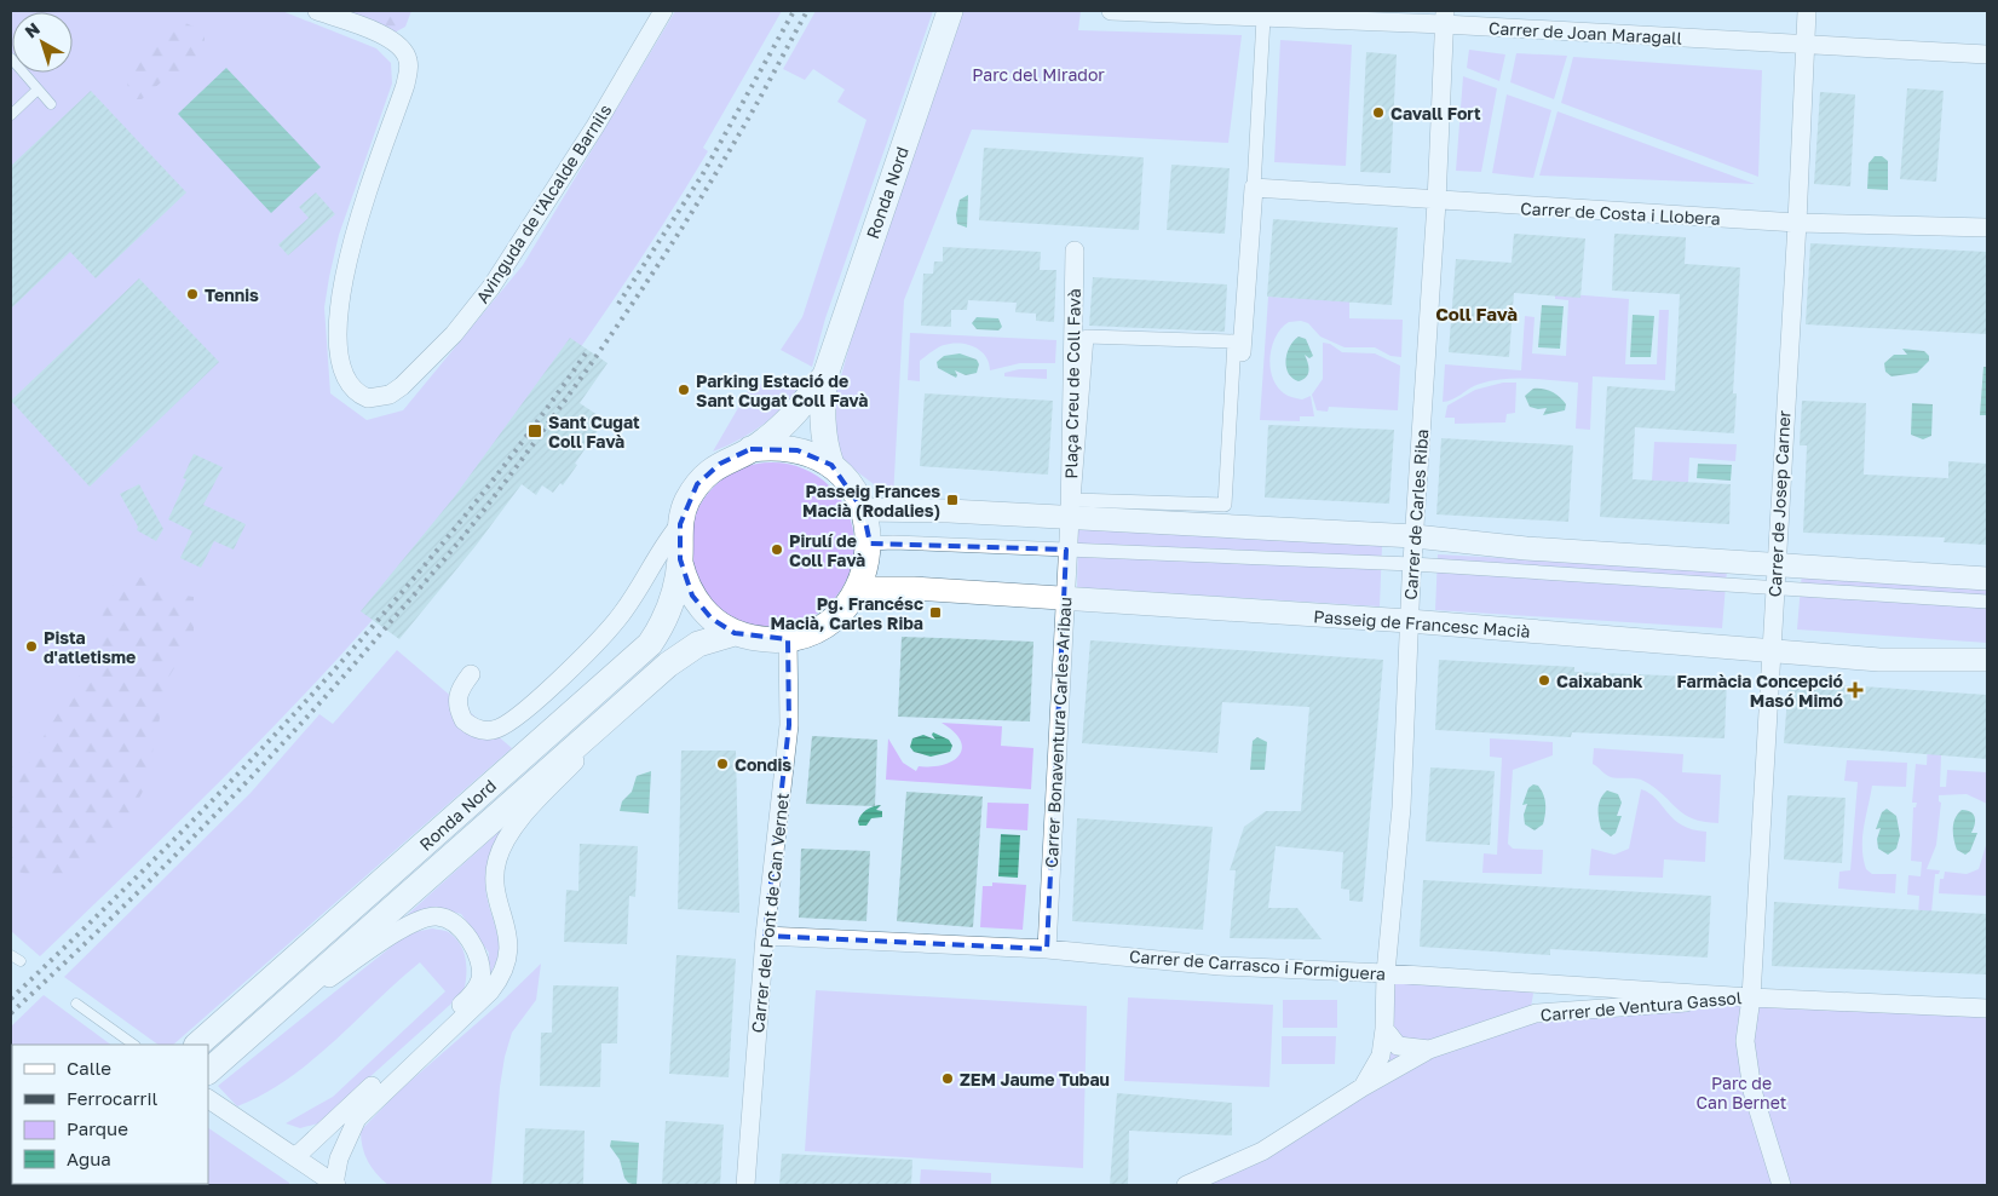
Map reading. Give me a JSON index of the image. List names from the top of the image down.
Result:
{
  "streets": {
    "main road": ["Ronda Nord"],
    "street": [
      "Carrer de Joan Maragall",
      "Avinguda de l'Alcalde Barnils",
      "Carrer de Costa i Llobera",
      "Plaça Creu de Coll Favà",
      "Carrer de Josep Carner",
      "Carrer de Carles Riba",
      "Passeig de Francesc Macià",
      "Carrer Bonaventura Carles Aribau",
      "Carrer del Pont de Can Vernet",
      "Carrer de Carrasco i Formiguera",
      "Carrer de Ventura Gassol"
    ]
  },
  "crossings": [
    ["Carrer de Joan Maragall", "Carrer de Josep Carner"],
    ["Carrer de Joan Maragall", "Carrer de Carles Riba"],
    ["Ronda Nord", "Passeig de Francesc Macià"],
    ["Ronda Nord", "Carrer del Pont de Can Vernet"],
    ["Carrer de Costa i Llobera", "Carrer de Josep Carner"],
    ["Carrer de Costa i Llobera", "Carrer de Carles Riba"],
    ["Plaça Creu de Coll Favà", "Carrer Bonaventura Carles Aribau"],
    ["Carrer de Josep Carner", "Passeig de Francesc Macià"],
    ["Carrer de Josep Carner", "Carrer de Carrasco i Formiguera"],
    ["Carrer de Josep Carner", "Carrer de Ventura Gassol"],
    ["Carrer de Carles Riba", "Passeig de Francesc Macià"],
    ["Carrer de Carles Riba", "Carrer de Carrasco i Formiguera"],
    ["Carrer de Carles Riba", "Carrer de Ventura Gassol"],
    ["Passeig de Francesc Macià", "Carrer Bonaventura Carles Aribau"],
    ["Passeig de Francesc Macià", "Carrer del Pont de Can Vernet"],
    ["Carrer Bonaventura Carles Aribau", "Carrer de Carrasco i Formiguera"],
    ["Carrer del Pont de Can Vernet", "Carrer de Carrasco i Formiguera"],
    ["Carrer de Carrasco i Formiguera", "Carrer de Ventura Gassol"]
  ],
  "districts": ["Coll Favà"],
  "parks": ["Parc del Mirador", "Parc de Can Bernet"],
  "places": {
    "other": [
      "Cavall Fort",
      "Tennis",
      "Parking Estació de Sant Cugat Coll Favà",
      "Pirulí de Coll Favà",
      "Pista d'atletisme",
      "Caixabank",
      "Condis",
      "ZEM Jaume Tubau"
    ],
    "transit": ["Sant Cugat Coll Favà", "Passeig Frances Macià (Rodalies)", "Pg. Francésc Macià, Carles Riba"],
    "health": ["Farmàcia Concepció Masó Mimó"]
  },
  "legend": [
    "Calle",
    "Ferrocarril",
    "Parque",
    "Agua"
  ],
  "north": "top left"
}
